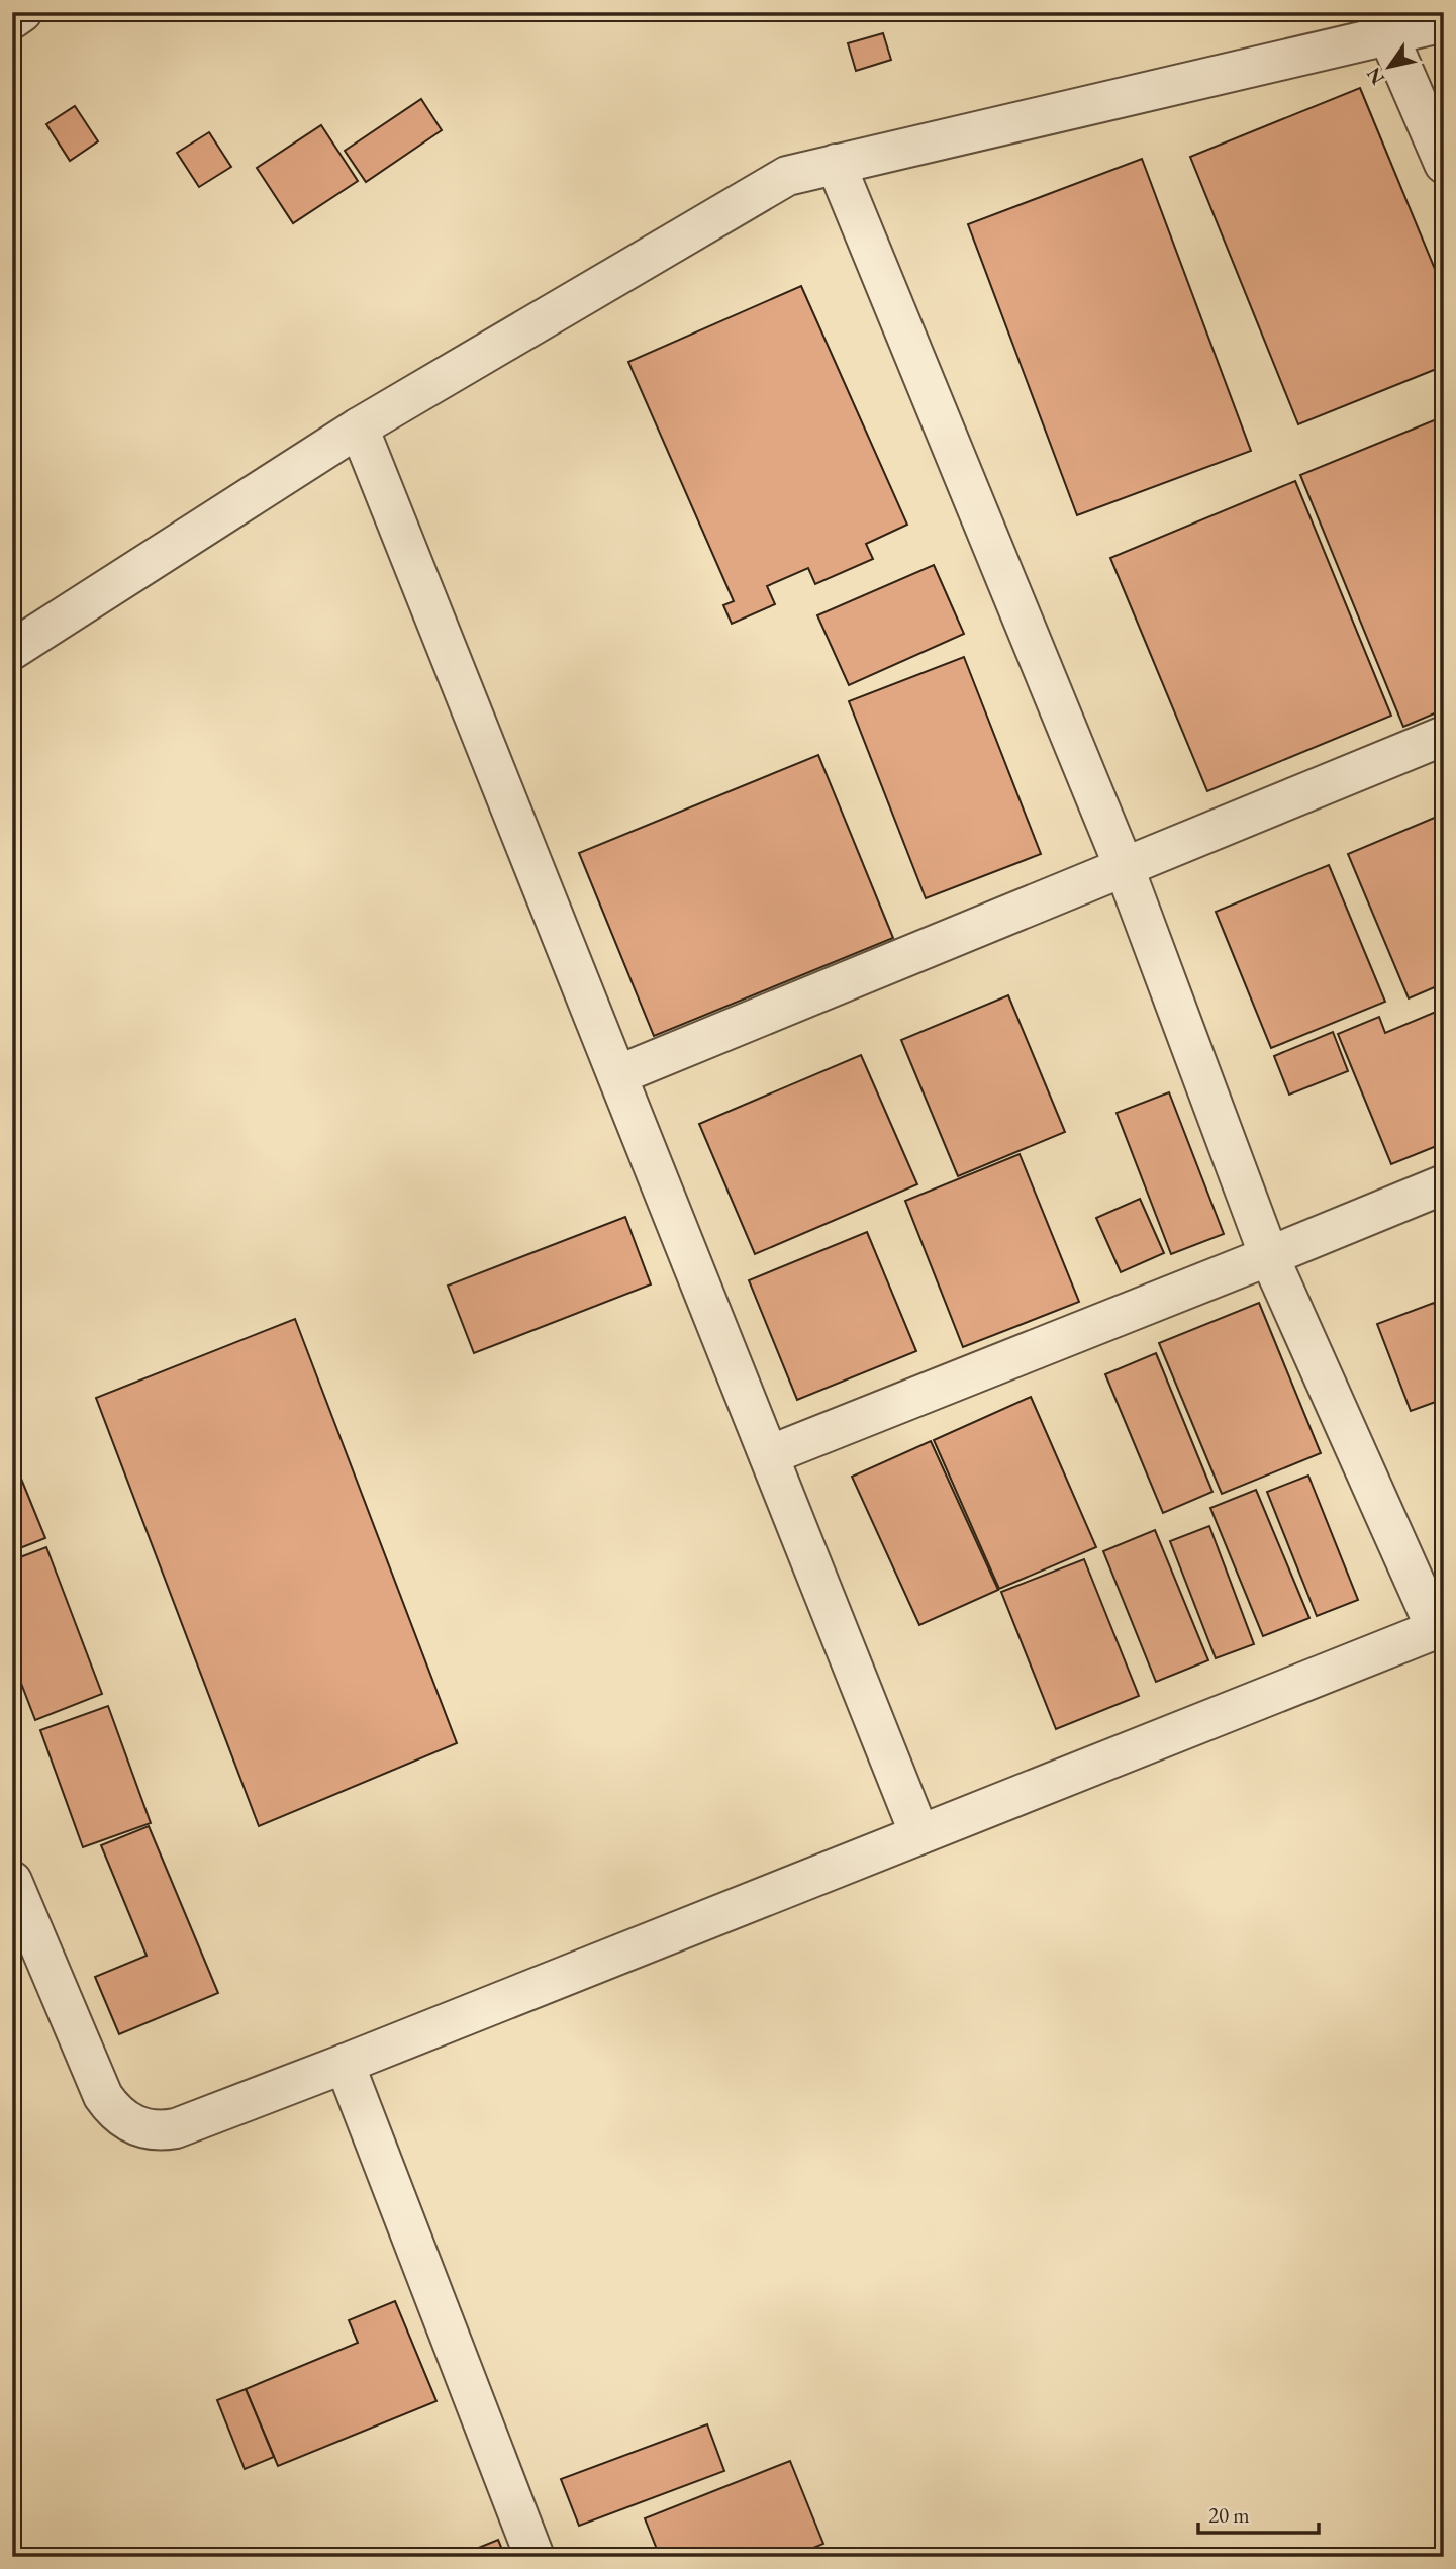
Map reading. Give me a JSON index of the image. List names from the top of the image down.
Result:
{
  "scale_bar": "20 m",
  "north": "bottom left"
}
